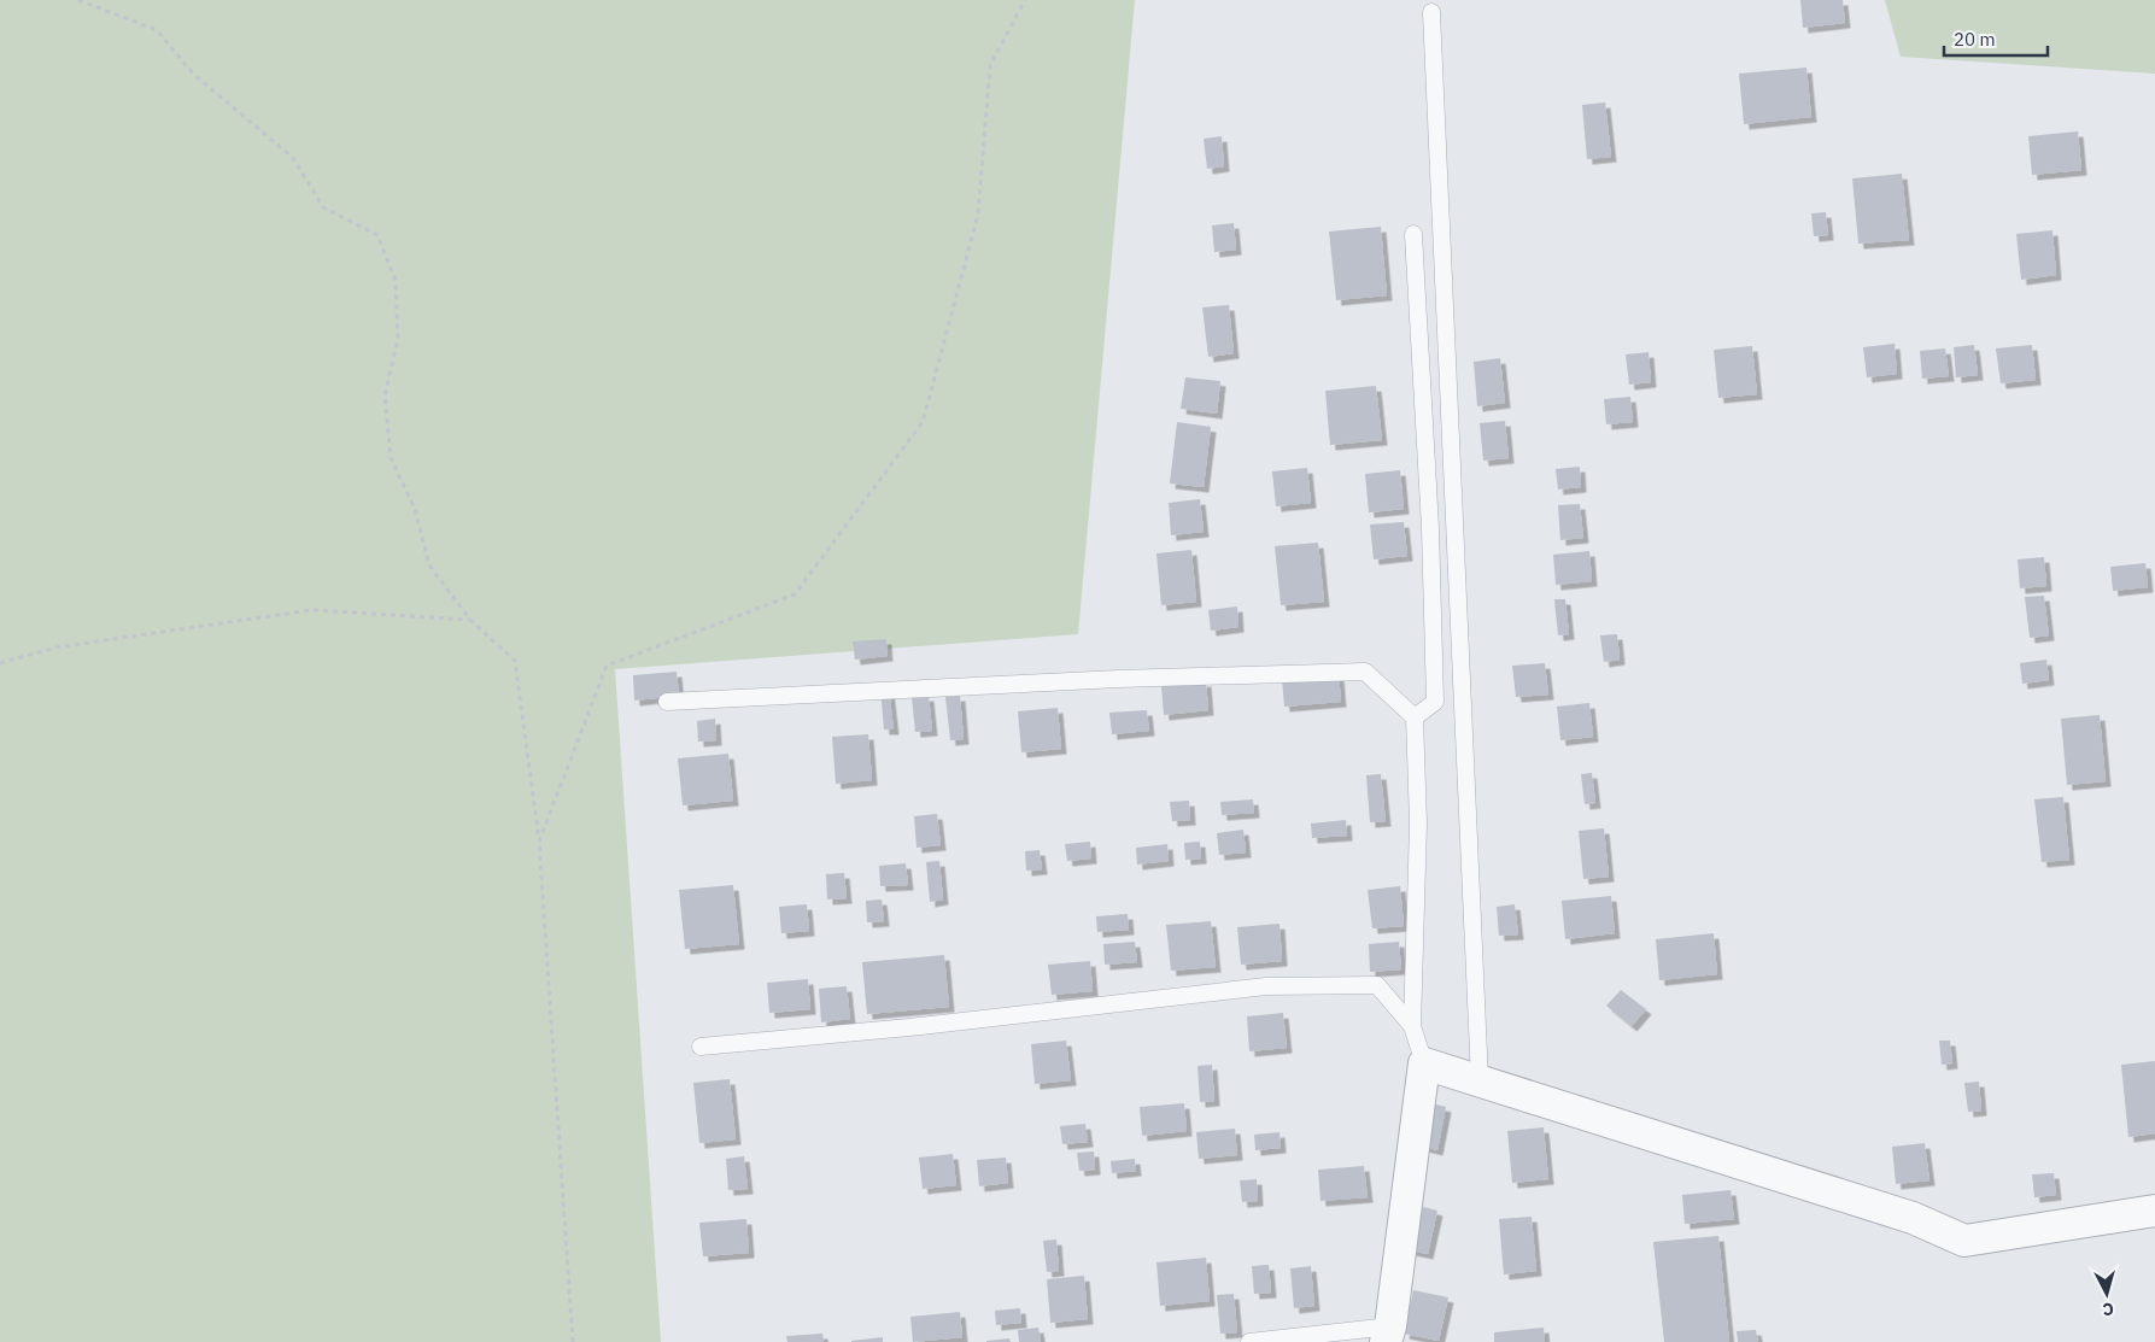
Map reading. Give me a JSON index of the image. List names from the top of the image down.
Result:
{
  "scale_bar": "20 m",
  "north": "bottom"
}
